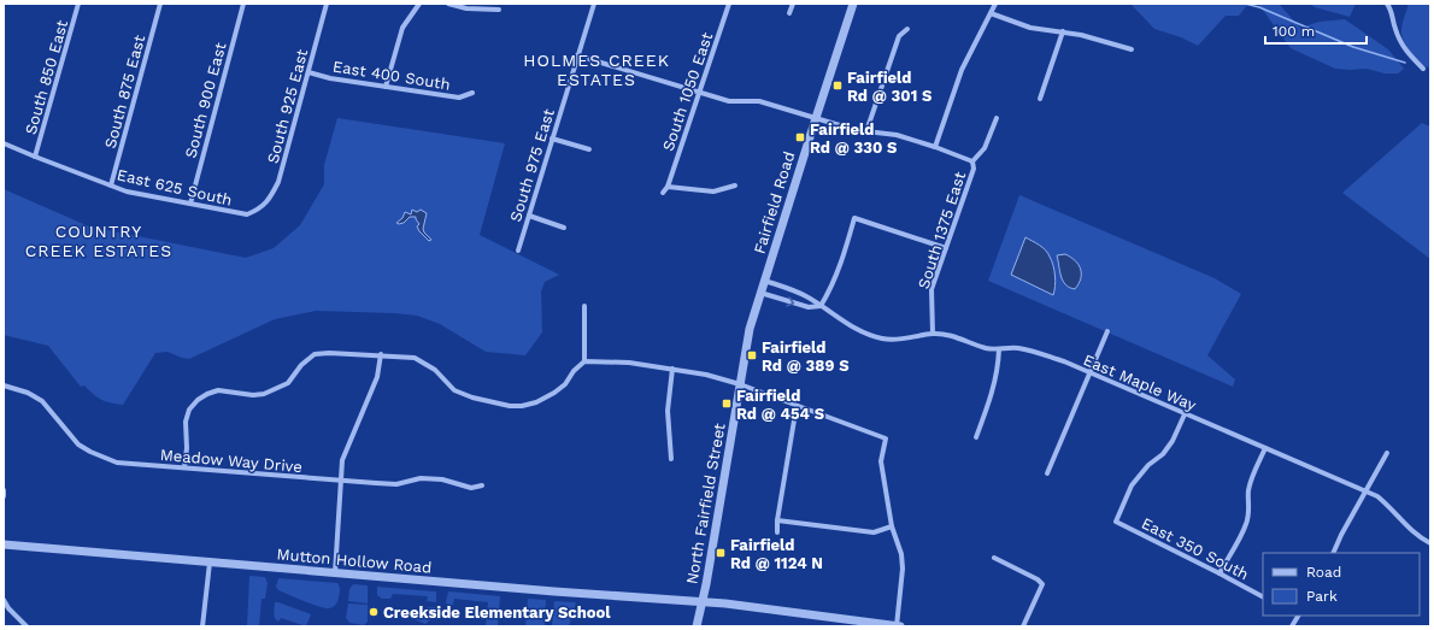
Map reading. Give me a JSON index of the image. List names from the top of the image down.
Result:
{
  "streets": {
    "street": [
      "East 400 South",
      "South 850 East",
      "South 875 East",
      "South 1050 East",
      "South 900 East",
      "South 925 East",
      "South 975 East",
      "East 625 South",
      "Fairfield Road",
      "South 1375 East",
      "East Maple Way",
      "Meadow Way Drive",
      "North Fairfield Street",
      "East 350 South",
      "Mutton Hollow Road"
    ]
  },
  "crossings": [
    ["East 400 South", "South 925 East"],
    ["South 850 East", "East 625 South"],
    ["South 875 East", "East 625 South"],
    ["South 900 East", "East 625 South"],
    ["South 925 East", "East 625 South"],
    ["Fairfield Road", "East Maple Way"],
    ["Fairfield Road", "North Fairfield Street"],
    ["South 1375 East", "East Maple Way"],
    ["East Maple Way", "East 350 South"],
    ["North Fairfield Street", "Mutton Hollow Road"]
  ],
  "districts": ["HOLMES CREEK ESTATES", "COUNTRY CREEK ESTATES"],
  "places": {
    "transit": [
      "Fairfield Rd @ 301 S",
      "Fairfield Rd @ 330 S",
      "Fairfield Rd @ 389 S",
      "Fairfield Rd @ 454 S",
      "Fairfield Rd @ 1124 N"
    ],
    "other": ["Creekside Elementary School"]
  },
  "legend": ["Road", "Park"],
  "scale_bar": "100 m"
}
